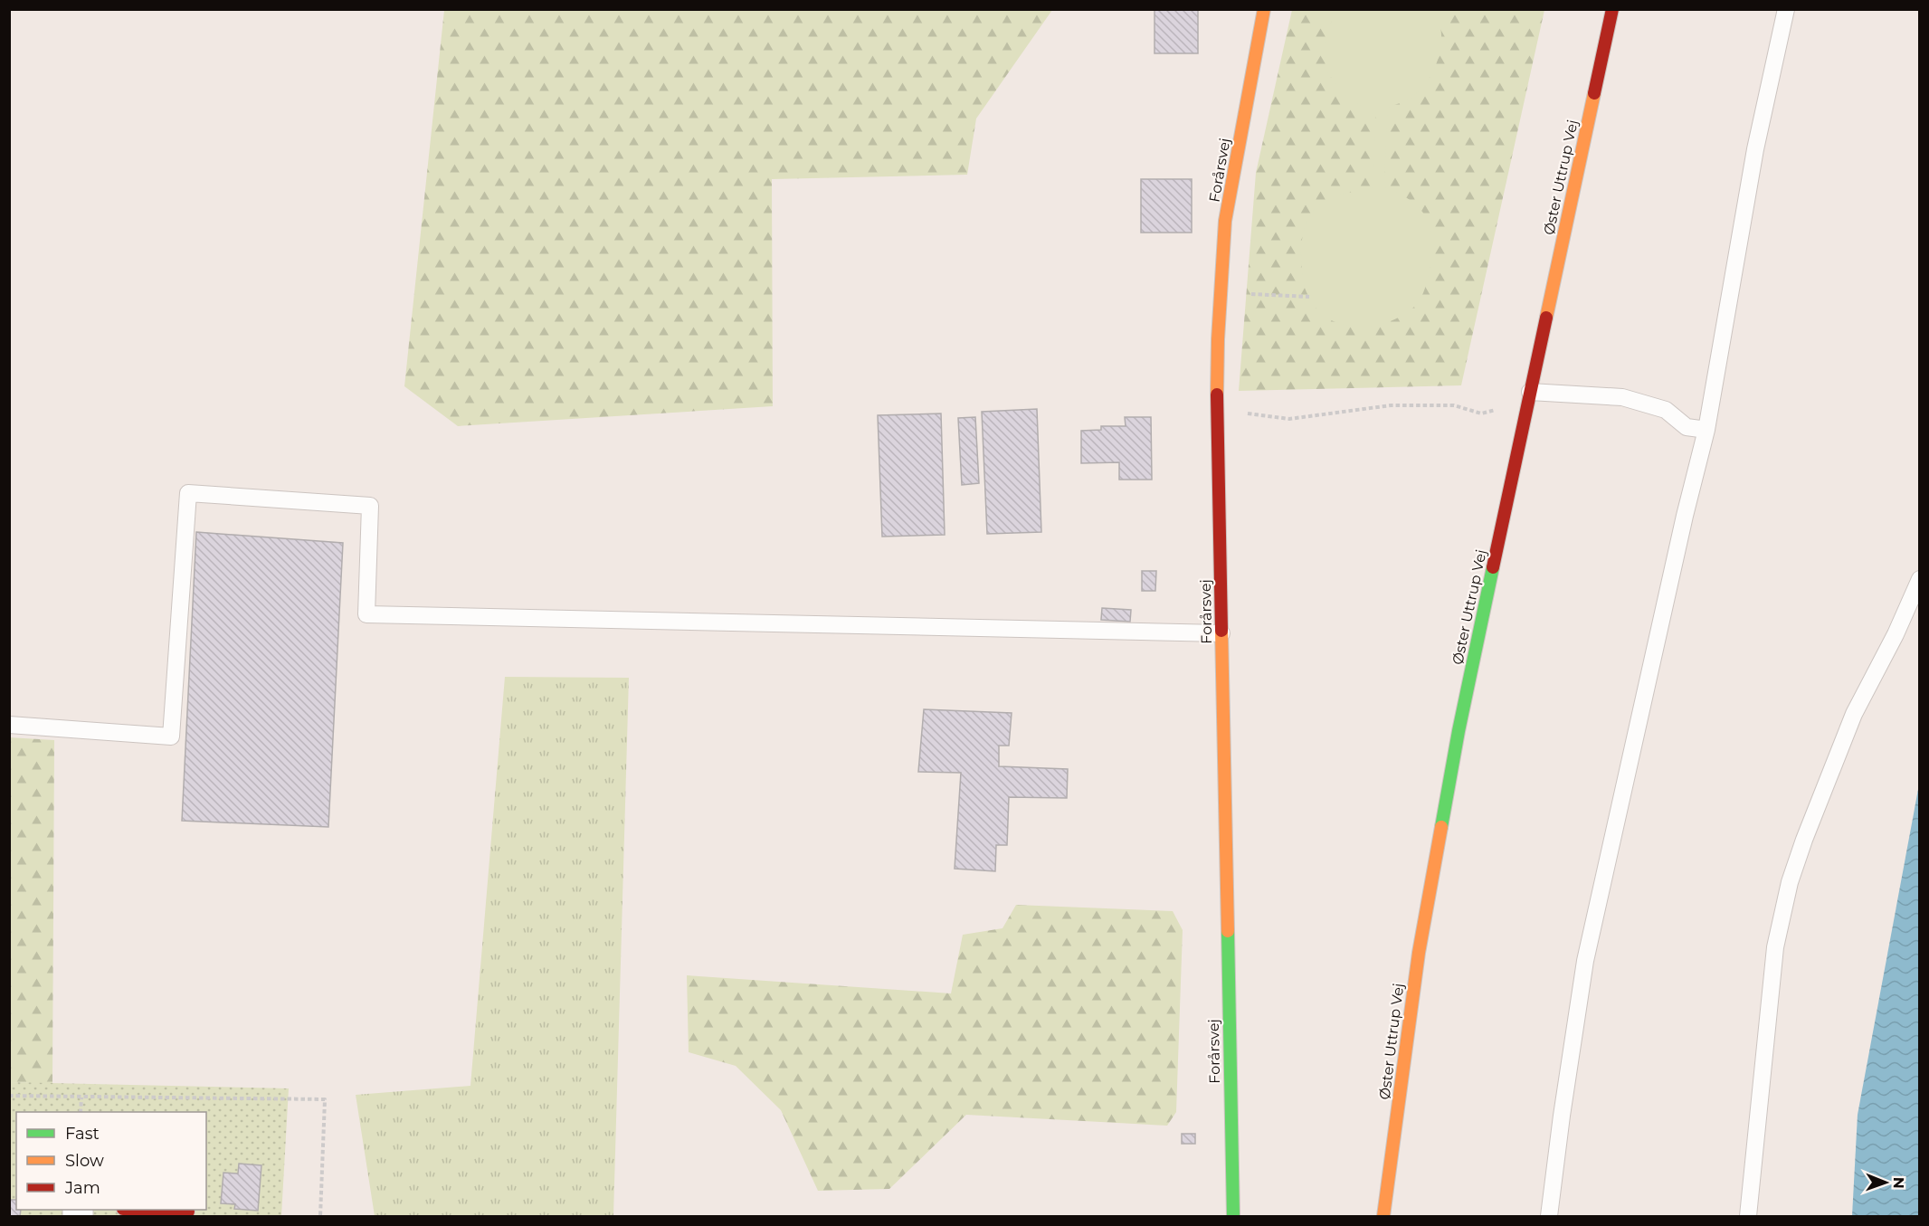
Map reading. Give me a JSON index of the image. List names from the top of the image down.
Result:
{
  "streets": {
    "street": ["Forårsvej", "Øster Uttrup Vej"]
  },
  "legend": ["Fast", "Slow", "Jam"],
  "north": "right"
}
